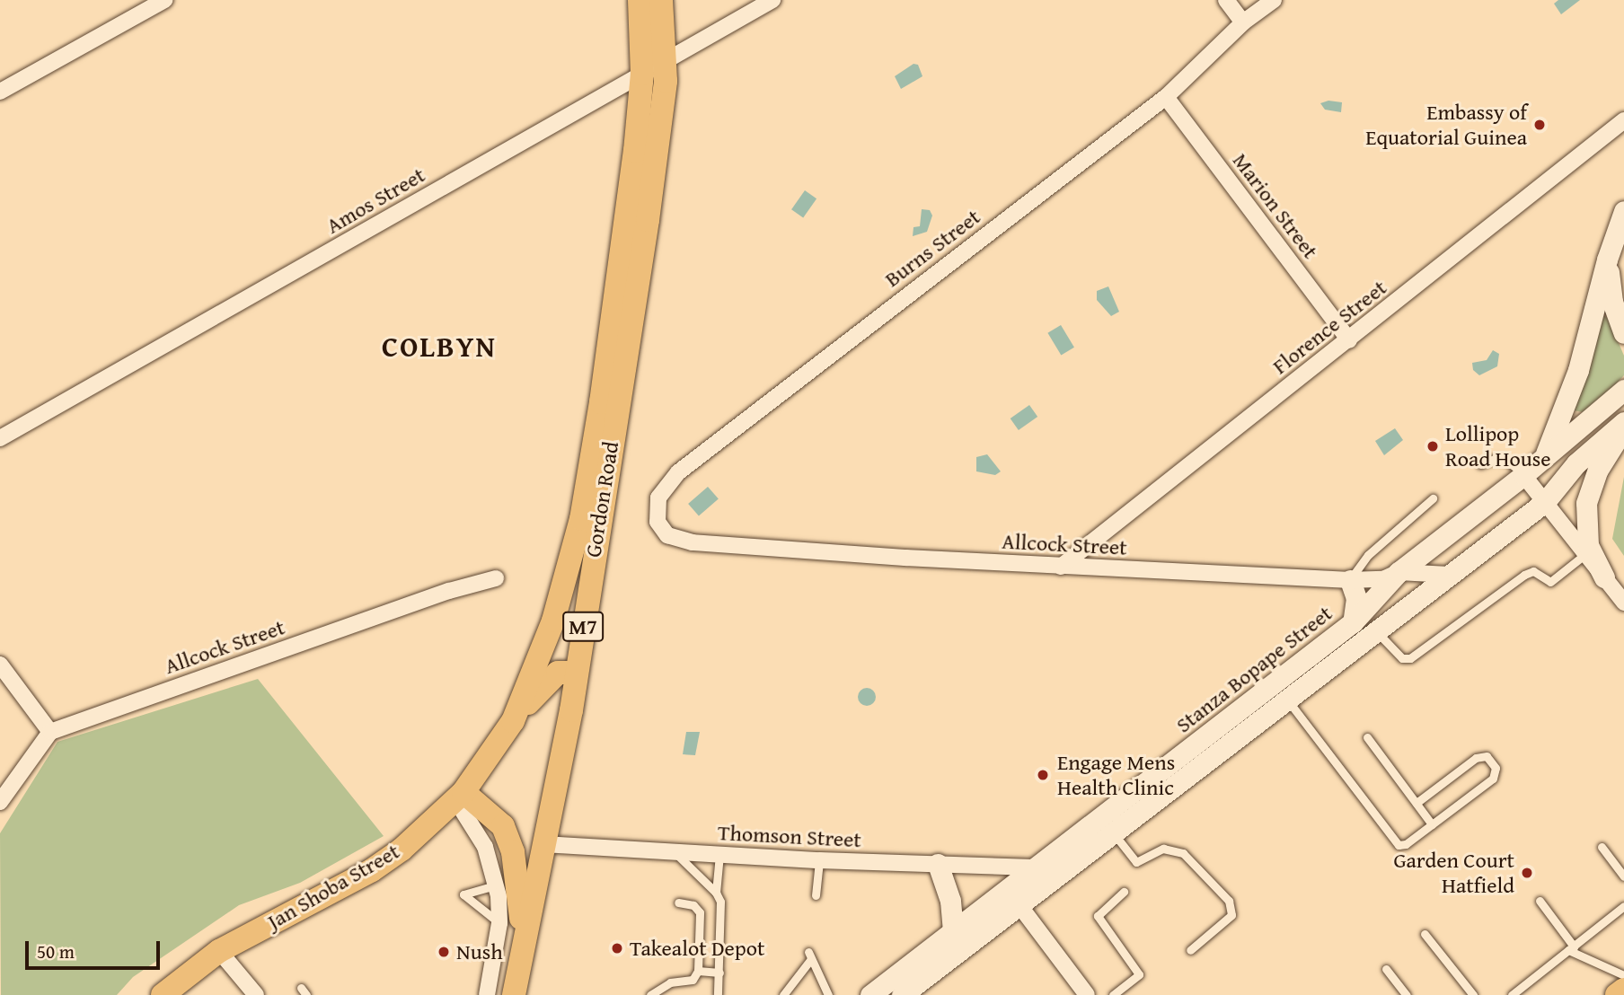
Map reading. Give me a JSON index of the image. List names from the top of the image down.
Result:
{
  "streets": {
    "main road": [
      "Gordon Road",
      "M7",
      "Stanza Bopape Street",
      "Jan Shoba Street"
    ],
    "street": [
      "Amos Street",
      "Marion Street",
      "Burns Street",
      "Florence Street",
      "Allcock Street",
      "Thomson Street"
    ]
  },
  "crossings": [
    ["Amos Street", "Gordon Road"],
    ["Amos Street", "M7"],
    ["Amos Street", "Jan Shoba Street"],
    ["Marion Street", "Burns Street"],
    ["Marion Street", "Florence Street"],
    ["Burns Street", "Allcock Street"],
    ["Florence Street", "Allcock Street"],
    ["Gordon Road", "Thomson Street"],
    ["Allcock Street", "Stanza Bopape Street"],
    ["M7", "Jan Shoba Street"],
    ["Stanza Bopape Street", "Thomson Street"]
  ],
  "districts": ["COLBYN"],
  "places": [
    "Embassy of Equatorial Guinea",
    "Lollipop Road House",
    "Engage Mens Health Clinic",
    "Garden Court Hatfield",
    "Takealot Depot",
    "Nush"
  ],
  "scale_bar": "50 m"
}
